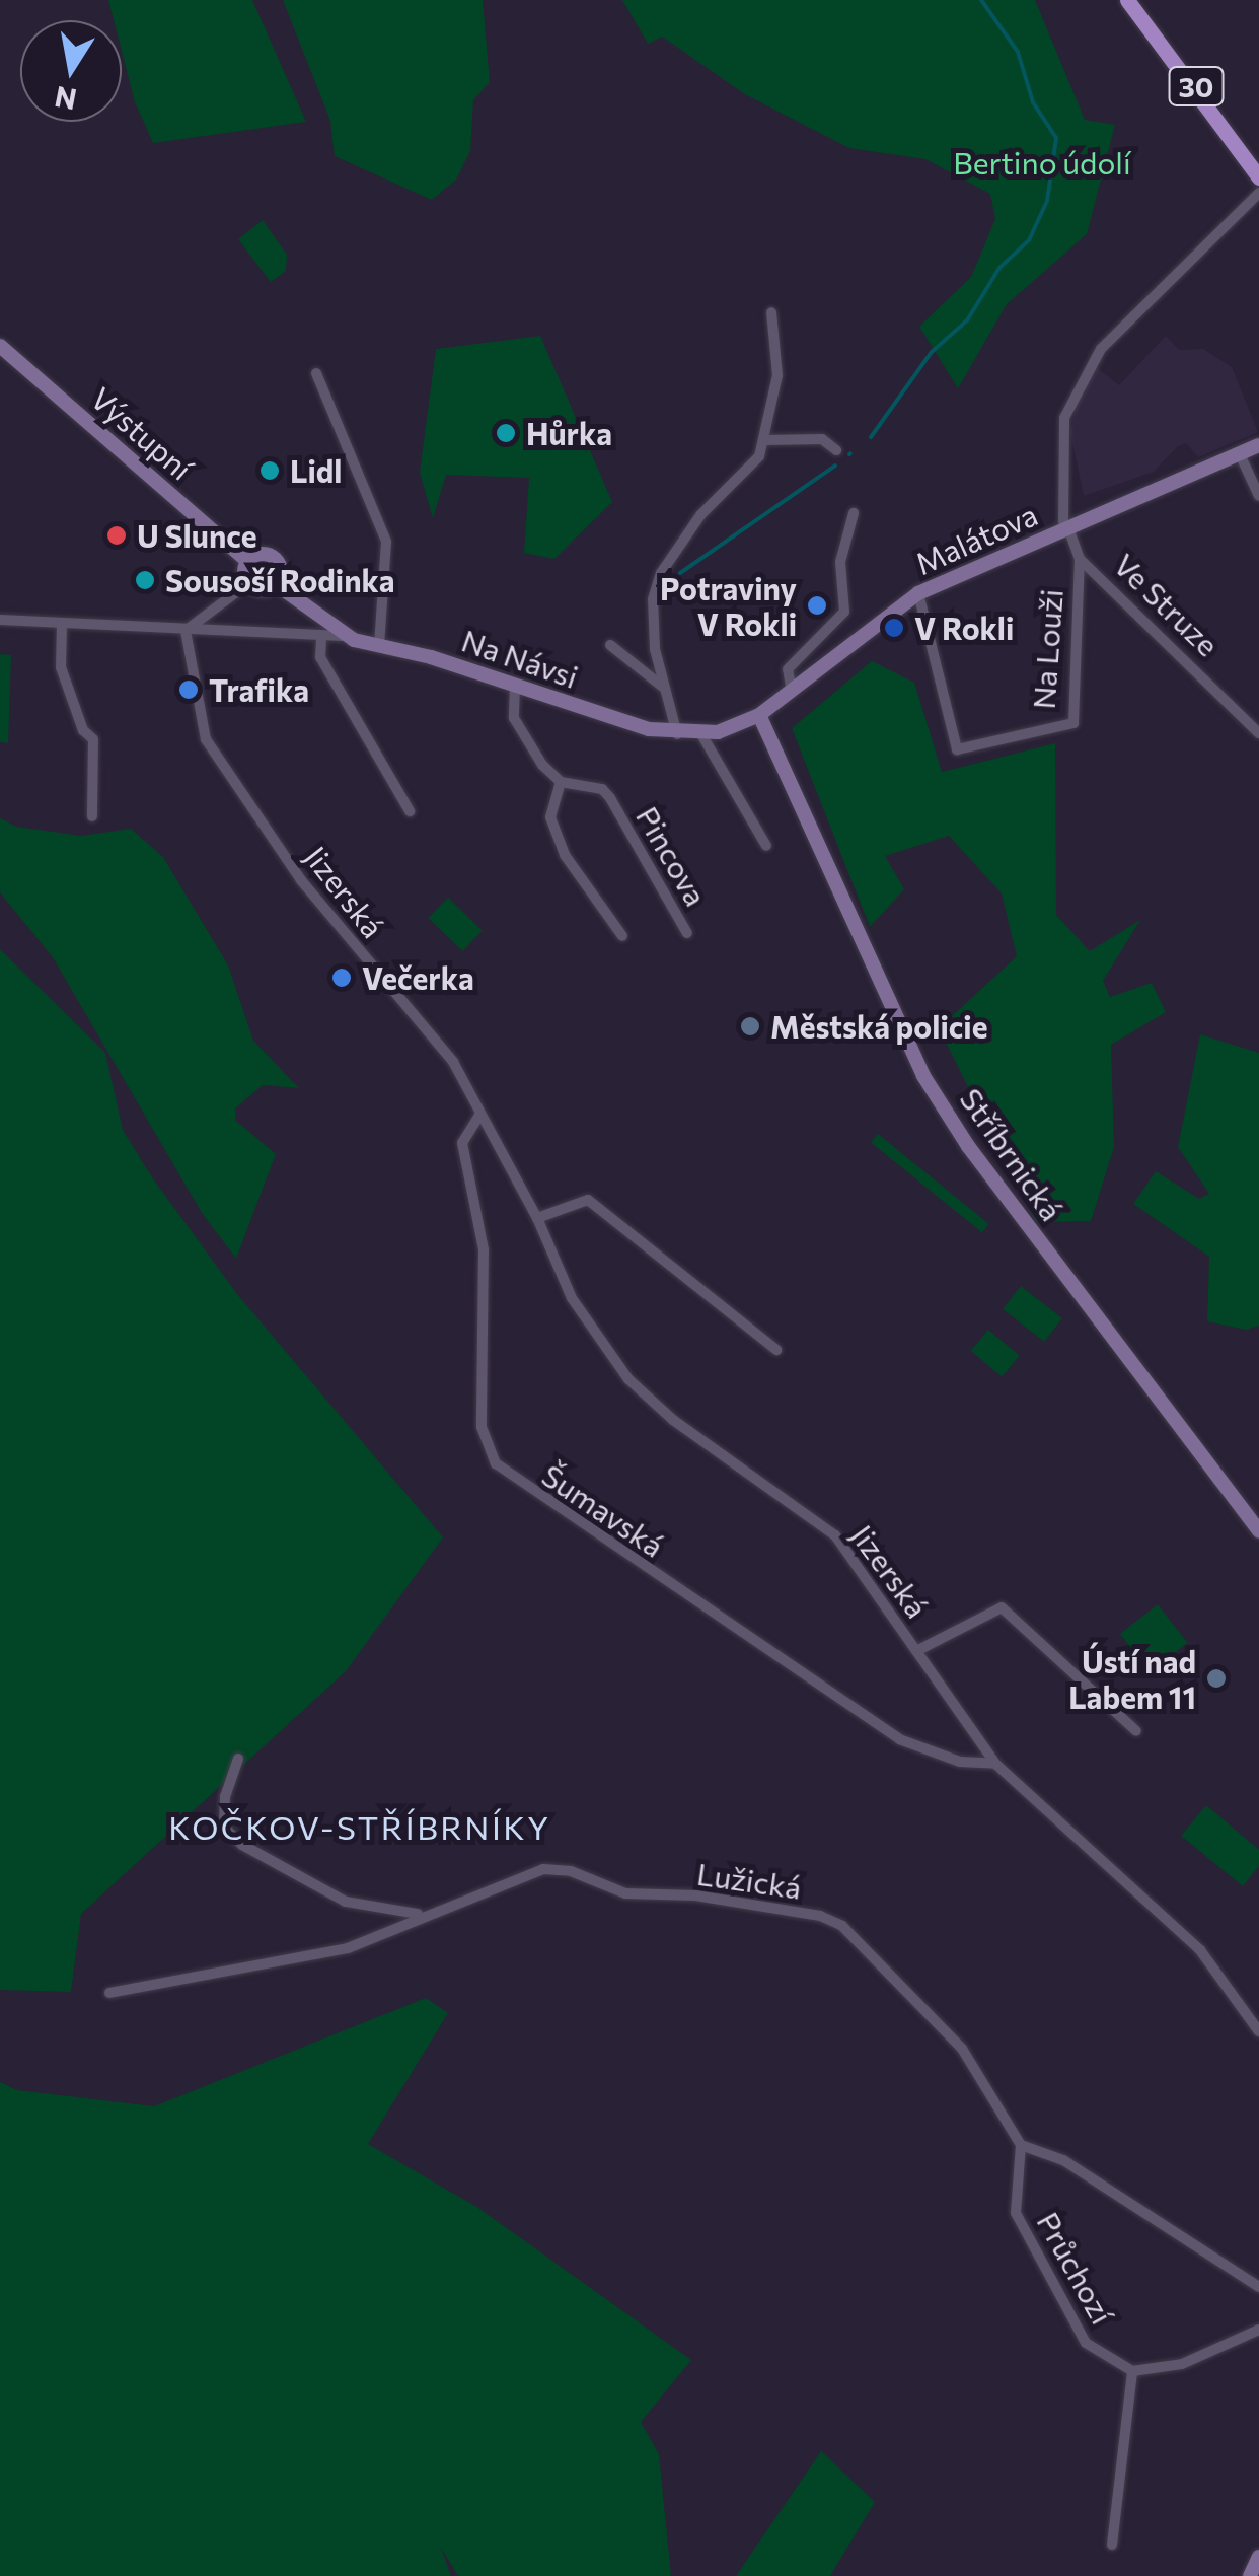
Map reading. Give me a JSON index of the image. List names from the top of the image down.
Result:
{
  "streets": {
    "main road": ["30"],
    "street": [
      "Výstupní",
      "Malátova",
      "Ve Struze",
      "Na Louži",
      "Na Návsi",
      "Pincova",
      "Jizerská",
      "Stříbrnická",
      "Šumavská",
      "Lužická",
      "Průchozí"
    ]
  },
  "crossings": [
    ["Výstupní", "Na Návsi"],
    ["Malátova", "Na Louži"],
    ["Malátova", "Na Návsi"],
    ["Malátova", "Stříbrnická"],
    ["Ve Struze", "Na Louži"],
    ["Na Návsi", "Stříbrnická"],
    ["Jizerská", "Šumavská"],
    ["Lužická", "Průchozí"]
  ],
  "districts": ["KOČKOV-STŘÍBRNÍKY"],
  "parks": ["Bertino údolí"],
  "places": [
    "Hůrka",
    "Lidl",
    "U Slunce",
    "Sousoší Rodinka",
    "Potraviny V Rokli",
    "V Rokli",
    "Trafika",
    "Večerka",
    "Městská policie",
    "Ústí nad Labem 11"
  ],
  "north": "bottom"
}
